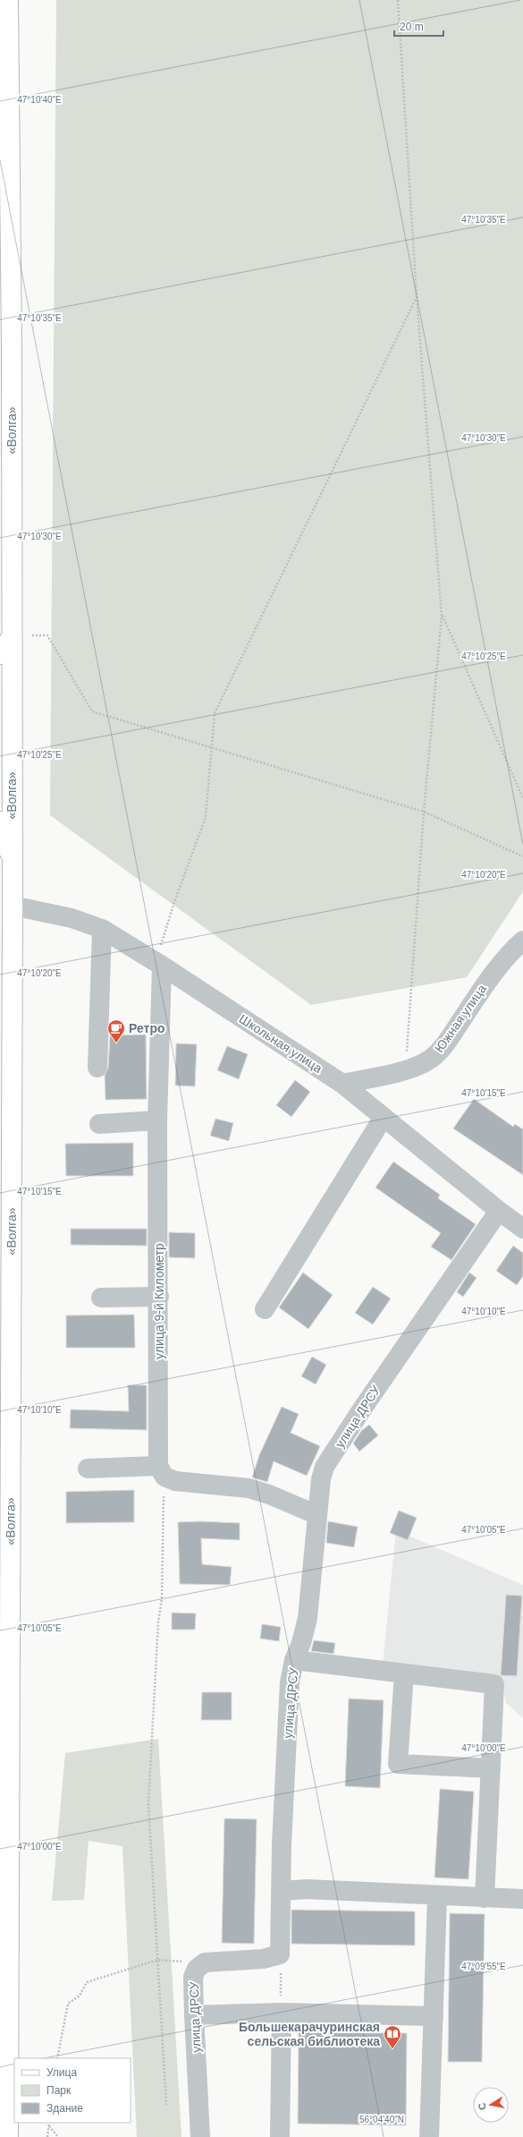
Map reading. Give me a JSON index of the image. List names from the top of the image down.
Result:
{
  "streets": {
    "main road": ["«Волга»"],
    "street": [
      "Южная улица",
      "Школьная улица",
      "улица 9-й Километр",
      "улица ДРСУ"
    ]
  },
  "crossings": [
    ["«Волга»", "Школьная улица"],
    ["Южная улица", "Школьная улица"],
    ["Школьная улица", "улица 9-й Километр"],
    ["Школьная улица", "улица ДРСУ"]
  ],
  "places": {
    "cafe": ["Ретро"],
    "library": ["Большекарачуринская сельская библиотека"]
  },
  "legend": ["Улица", "Парк", "Здание"],
  "scale_bar": "20 m",
  "north": "left",
  "coordinates": [
    "47°10'40\"E",
    "47°10'35\"E",
    "47°10'30\"E",
    "47°10'25\"E",
    "47°10'20\"E",
    "47°10'15\"E",
    "47°10'10\"E",
    "47°10'05\"E",
    "47°10'00\"E",
    "47°09'55\"E",
    "56°04'40\"N"
  ]
}
